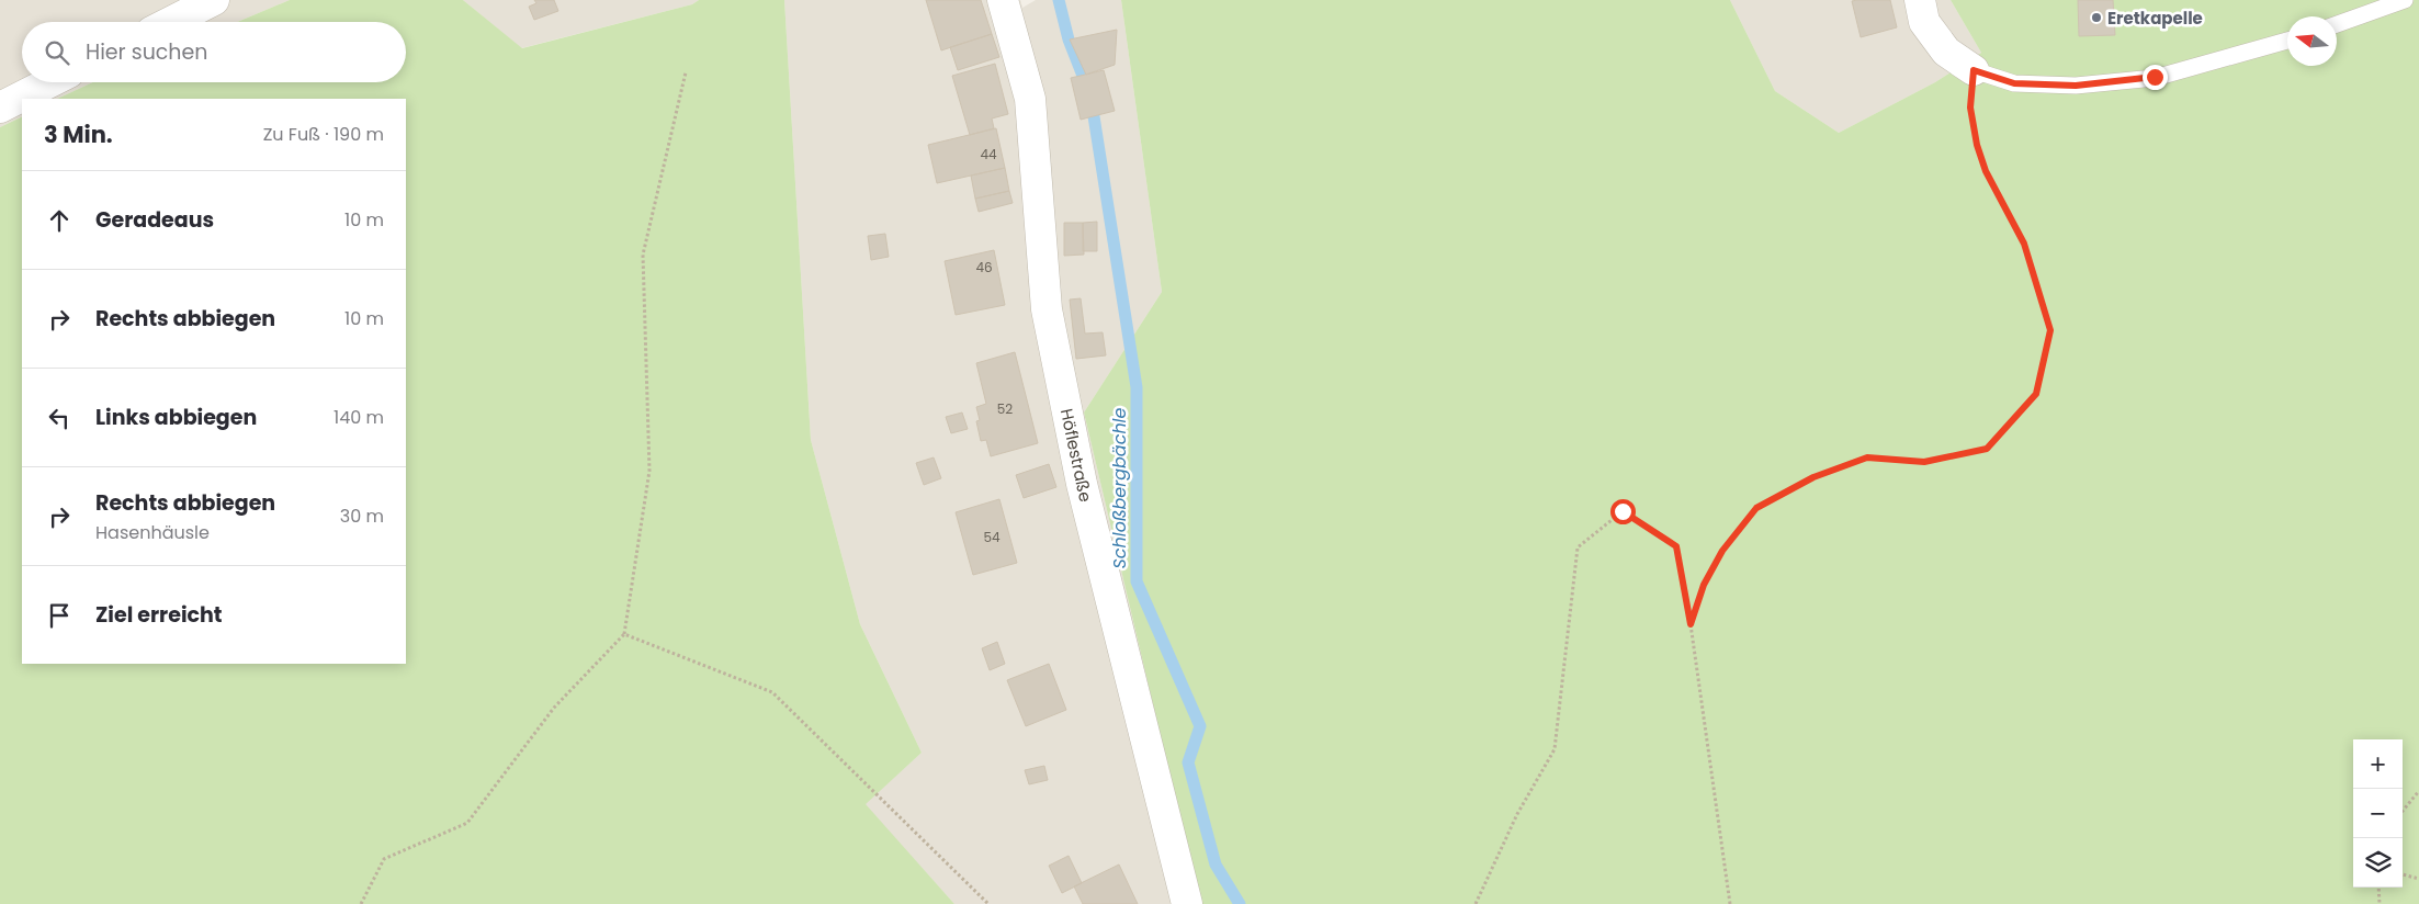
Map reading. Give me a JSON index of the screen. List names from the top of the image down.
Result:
{
  "streets": {
    "street": ["Höflestraße"]
  },
  "water": ["Schloßbergbächle"],
  "places": ["Eretkapelle"],
  "house_numbers": [
    "44",
    "46",
    "52",
    "54"
  ],
  "north": "left",
  "page": {
    "search": "Hier suchen",
    "heading": ["3 Min.", "Zu Fuß · 190 m"],
    "list": [
      ["Geradeaus", "10 m"],
      ["Rechts abbiegen", "10 m"],
      ["Links abbiegen", "140 m"],
      ["Rechts abbiegen", "Hasenhäusle", "30 m"],
      "Ziel erreicht"
    ],
    "map_buttons": ["+", "−"]
  }
}
